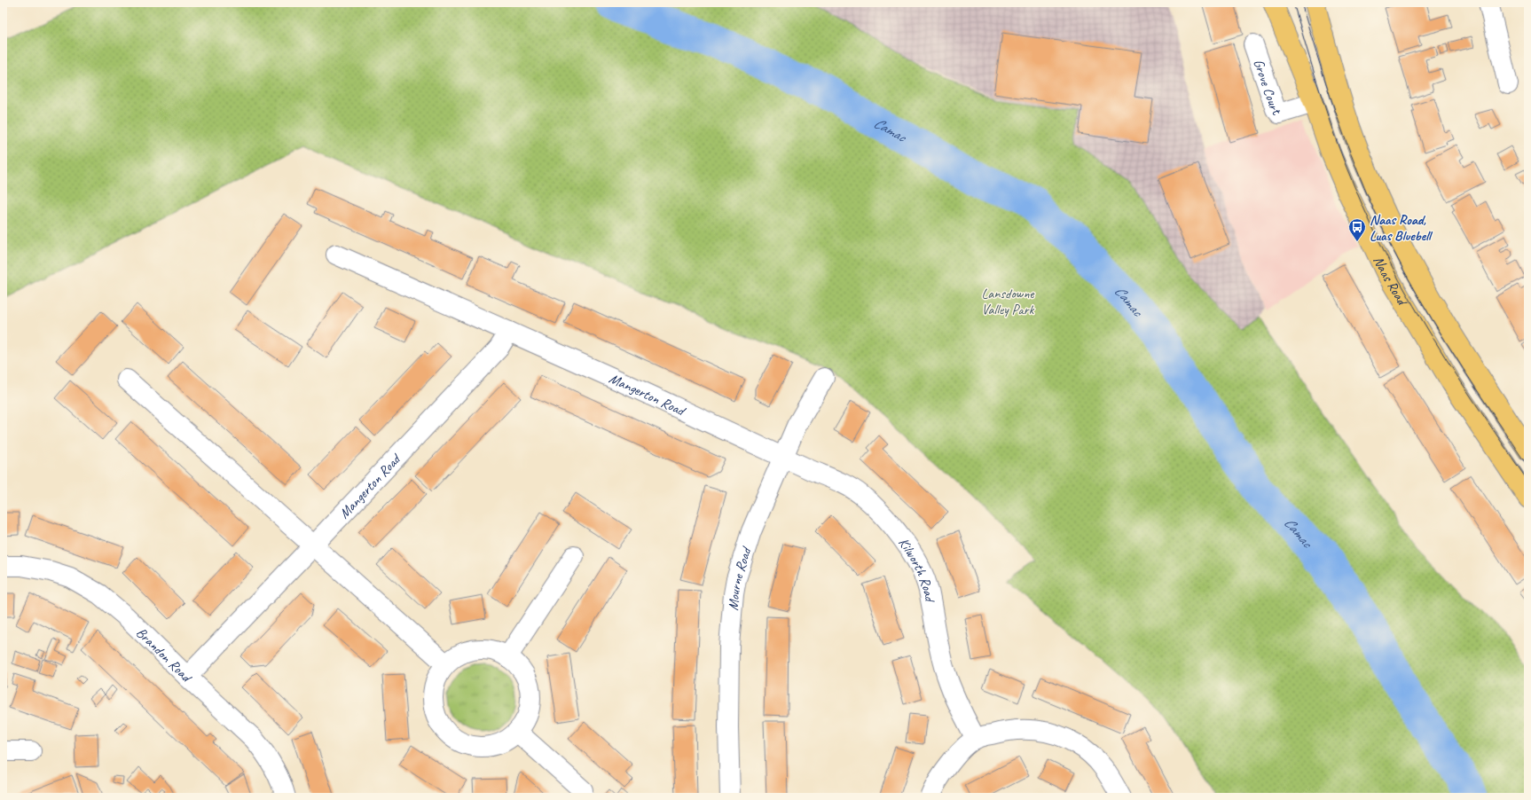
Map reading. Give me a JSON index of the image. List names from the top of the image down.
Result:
{
  "streets": {
    "main road": ["Naas Road"],
    "street": [
      "Grove Court",
      "Mangerton Road",
      "Kilworth Road",
      "Mourne Road",
      "Brandon Road"
    ]
  },
  "crossings": [
    ["Grove Court", "Naas Road"],
    ["Mangerton Road", "Kilworth Road"],
    ["Mangerton Road", "Mourne Road"],
    ["Mangerton Road", "Brandon Road"],
    ["Kilworth Road", "Mourne Road"]
  ],
  "water": ["Camac"],
  "parks": ["Lansdowne Valley Park"],
  "places": {
    "bus stop": ["Naas Road, Luas Bluebell"]
  }
}
